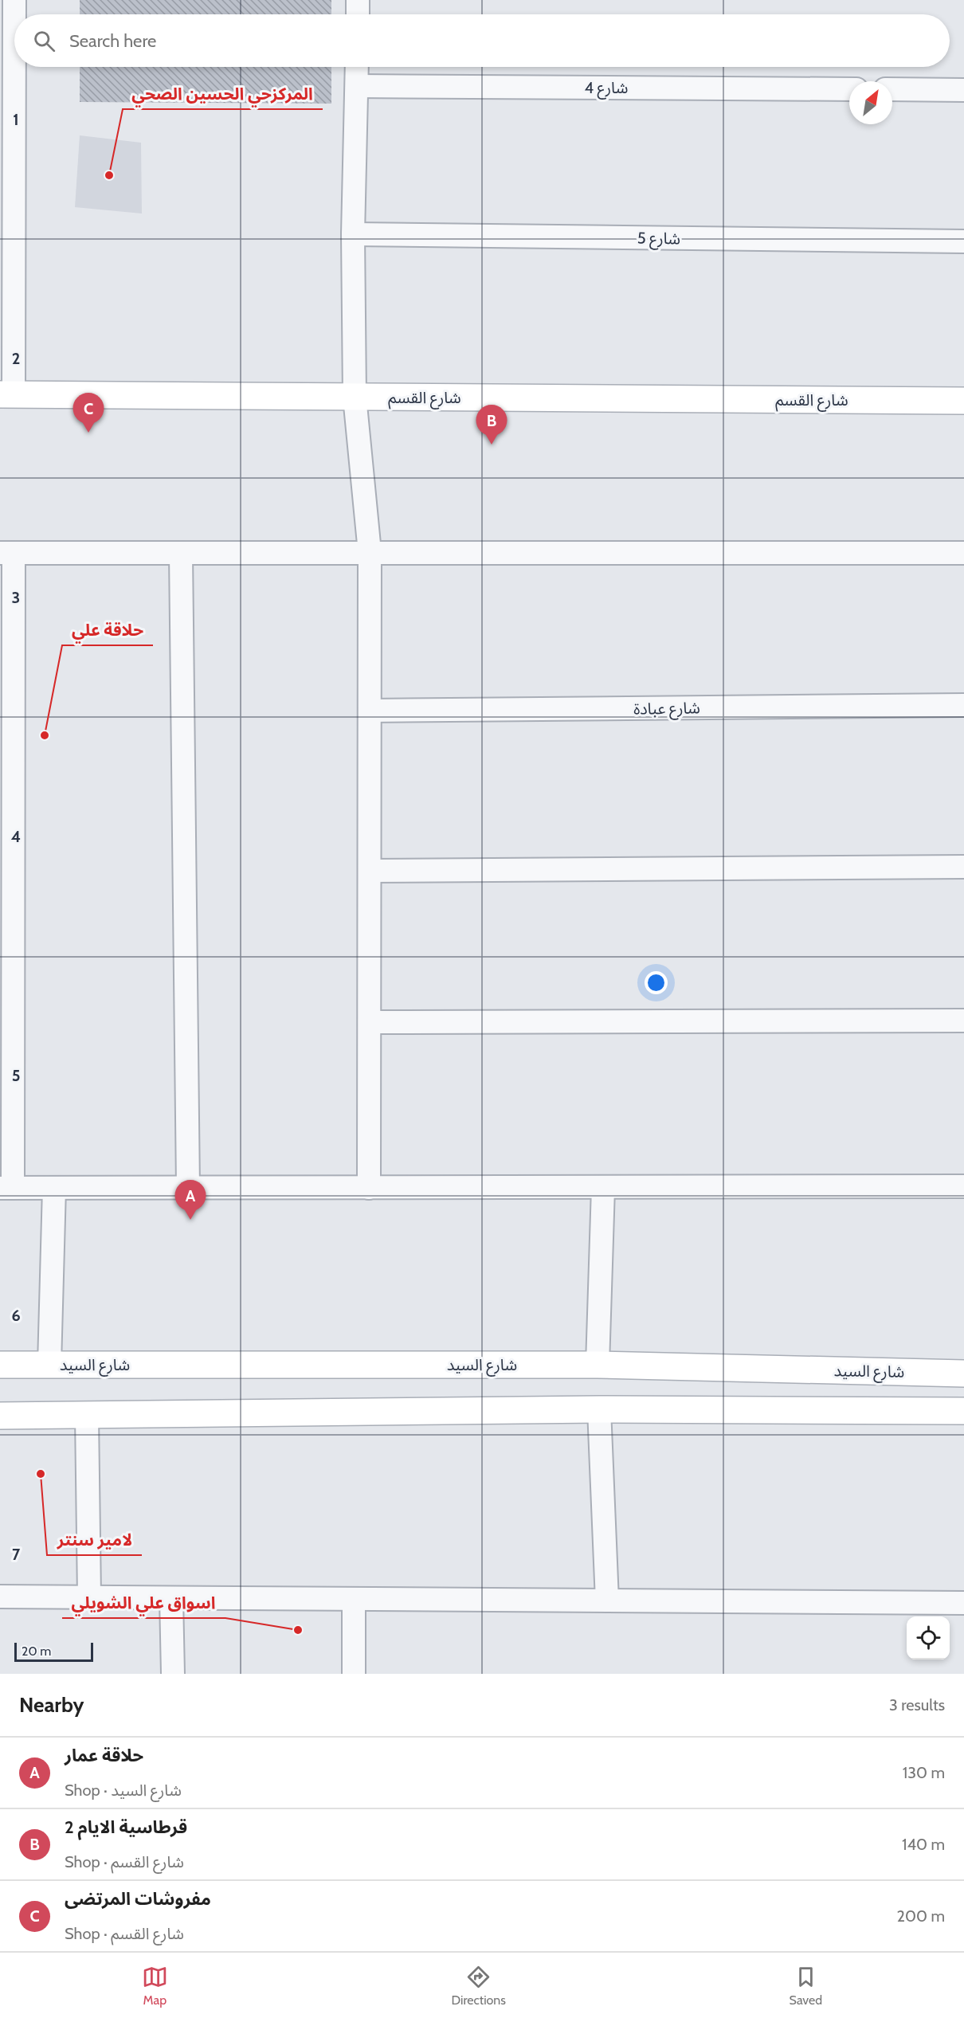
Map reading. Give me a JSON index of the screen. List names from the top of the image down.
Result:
{
  "streets": {
    "main road": ["شارع القسم", "شارع السيد"],
    "street": ["شارع 4", "شارع 5", "شارع عبادة"]
  },
  "places": [
    "المركزحي الحسين الصحي",
    "حلاقة علي",
    "لامير سنتر",
    "اسواق علي الشويلي"
  ],
  "scale_bar": "20 m",
  "north": "top right",
  "page": {
    "search": "Search here",
    "pins": ["C", "B", "A"],
    "scale": "20 m",
    "heading": ["Nearby", "3 results"],
    "list": [
      {
        "mark": "A",
        "name": "حلاقة عمار",
        "note": "Shop · شارع السيد",
        "value": "130 m"
      },
      {
        "mark": "B",
        "name": "قرطاسية الايام 2",
        "note": "Shop · شارع القسم",
        "value": "140 m"
      },
      {
        "mark": "C",
        "name": "مفروشات المرتضى",
        "note": "Shop · شارع القسم",
        "value": "200 m"
      }
    ],
    "nav": ["Map", "Directions", "Saved"]
  },
  "grid": {
    "rows": [
      "1",
      "2",
      "3",
      "4",
      "5",
      "6",
      "7"
    ]
  }
}
